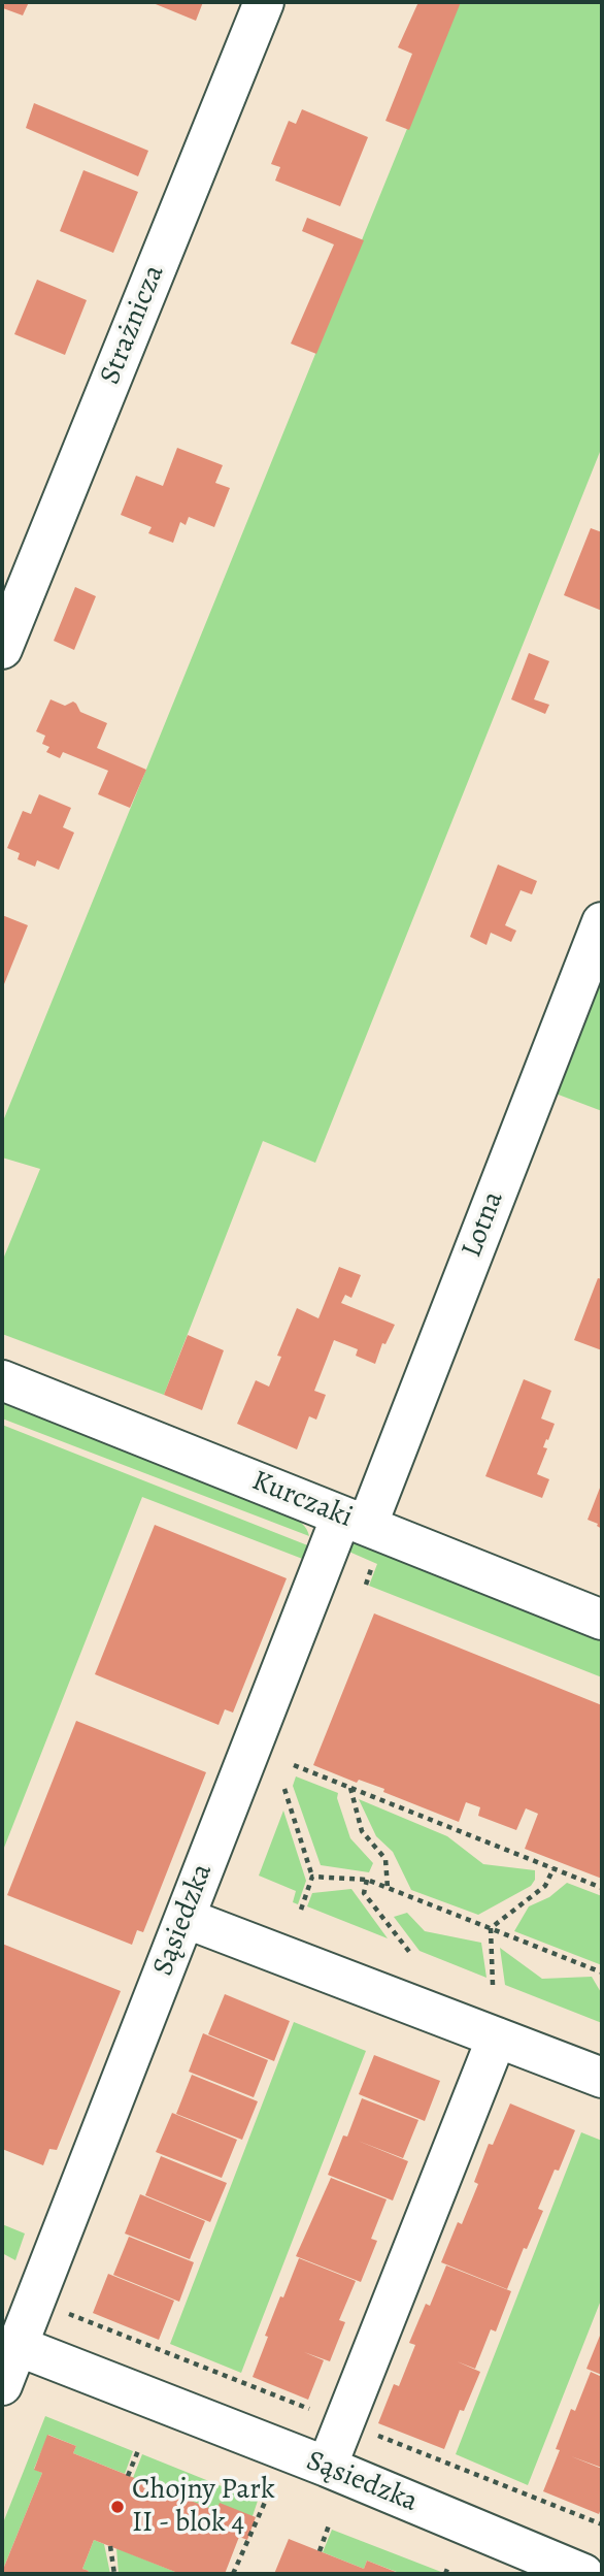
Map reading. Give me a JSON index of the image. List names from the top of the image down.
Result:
{
  "streets": {
    "street": [
      "Strażnicza",
      "Lotna",
      "Kurczaki",
      "Sąsiedzka"
    ]
  },
  "crossings": [
    ["Lotna", "Kurczaki"],
    ["Lotna", "Sąsiedzka"],
    ["Kurczaki", "Sąsiedzka"]
  ],
  "places": ["Chojny Park II - blok 4"]
}
